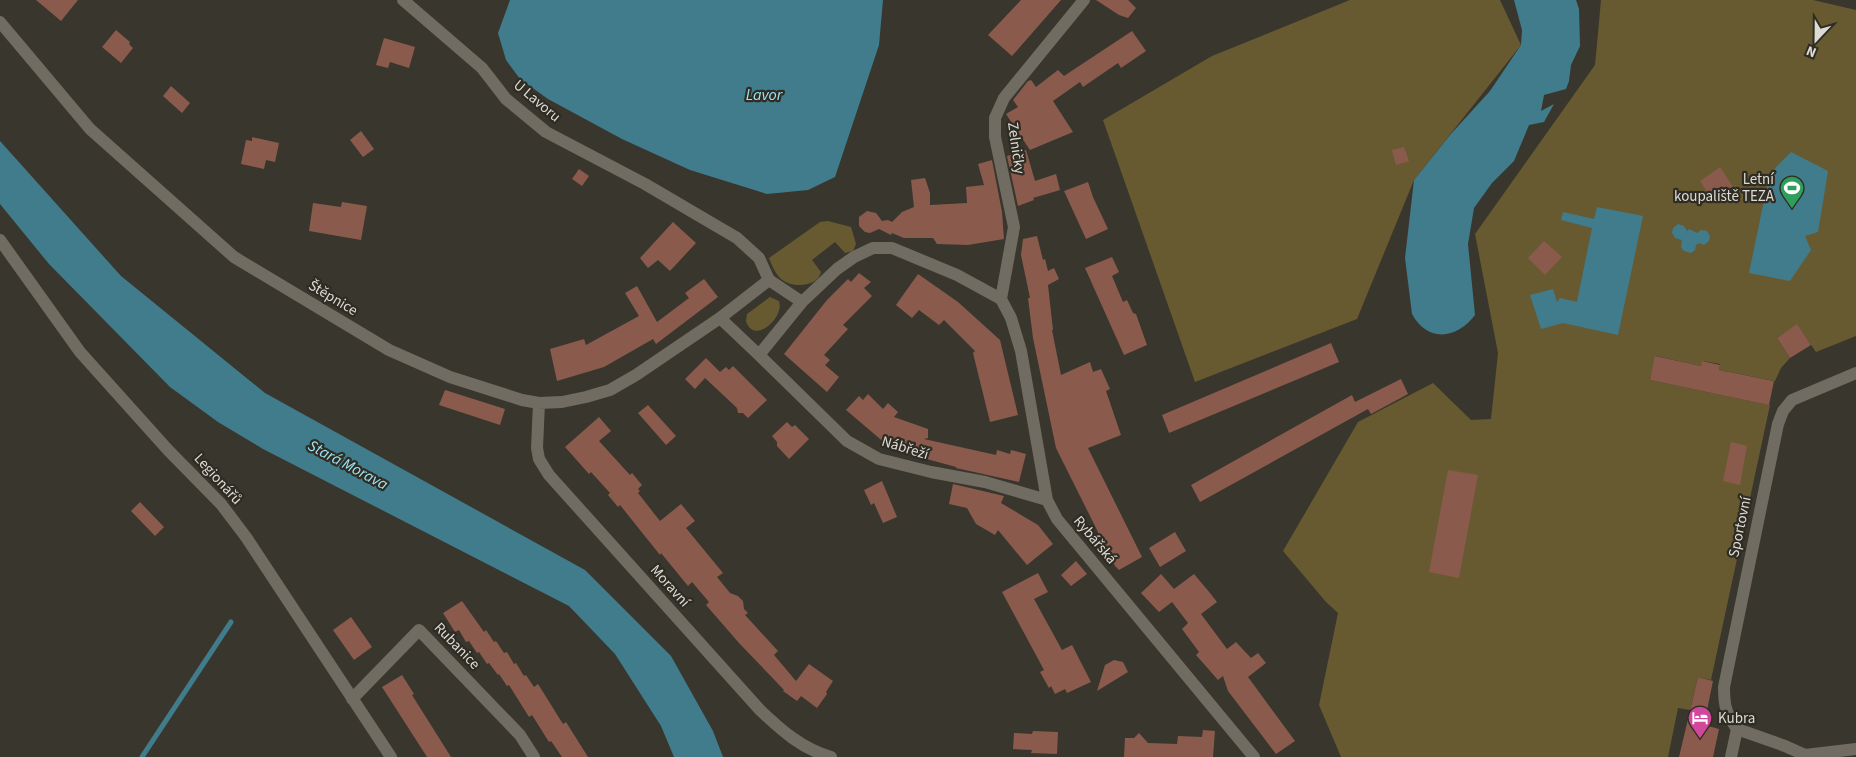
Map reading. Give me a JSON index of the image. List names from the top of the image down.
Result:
{
  "streets": {
    "street": [
      "U Lavoru",
      "Zelničky",
      "Štěpnice",
      "Nábřeží",
      "Legionářů",
      "Sportovní",
      "Rybářská",
      "Moravní",
      "Rubanice"
    ]
  },
  "crossings": [
    ["Zelničky", "Rybářská"],
    ["Štěpnice", "Nábřeží"],
    ["Štěpnice", "Moravní"],
    ["Nábřeží", "Rybářská"],
    ["Legionářů", "Rubanice"]
  ],
  "water": ["Lavor", "Stará Morava"],
  "places": {
    "sports": ["Letní koupaliště TEZA"],
    "hotel": ["Kubra"]
  },
  "north": "bottom"
}
